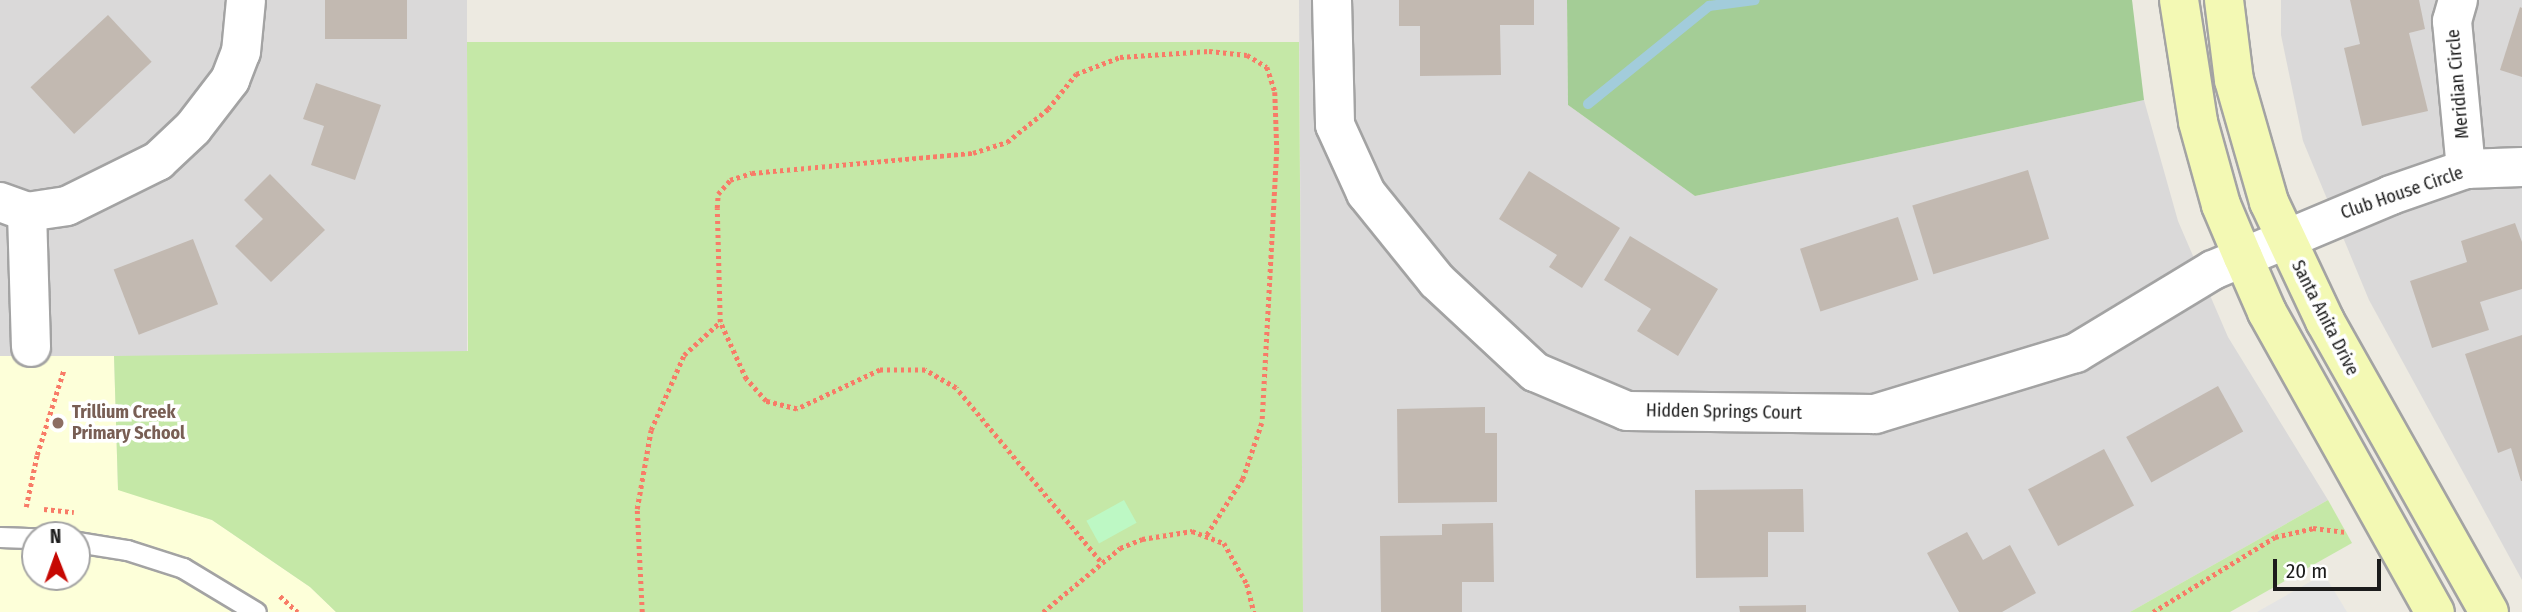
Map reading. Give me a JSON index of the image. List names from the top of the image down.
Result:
{
  "streets": {
    "main road": ["Santa Anita Drive"],
    "street": ["Meridian Circle", "Club House Circle", "Hidden Springs Court"]
  },
  "crossings": [
    ["Meridian Circle", "Club House Circle"],
    ["Club House Circle", "Santa Anita Drive"],
    ["Club House Circle", "Hidden Springs Court"],
    ["Santa Anita Drive", "Hidden Springs Court"]
  ],
  "places": ["Trillium Creek Primary School"],
  "scale_bar": "20 m",
  "north": "top"
}
